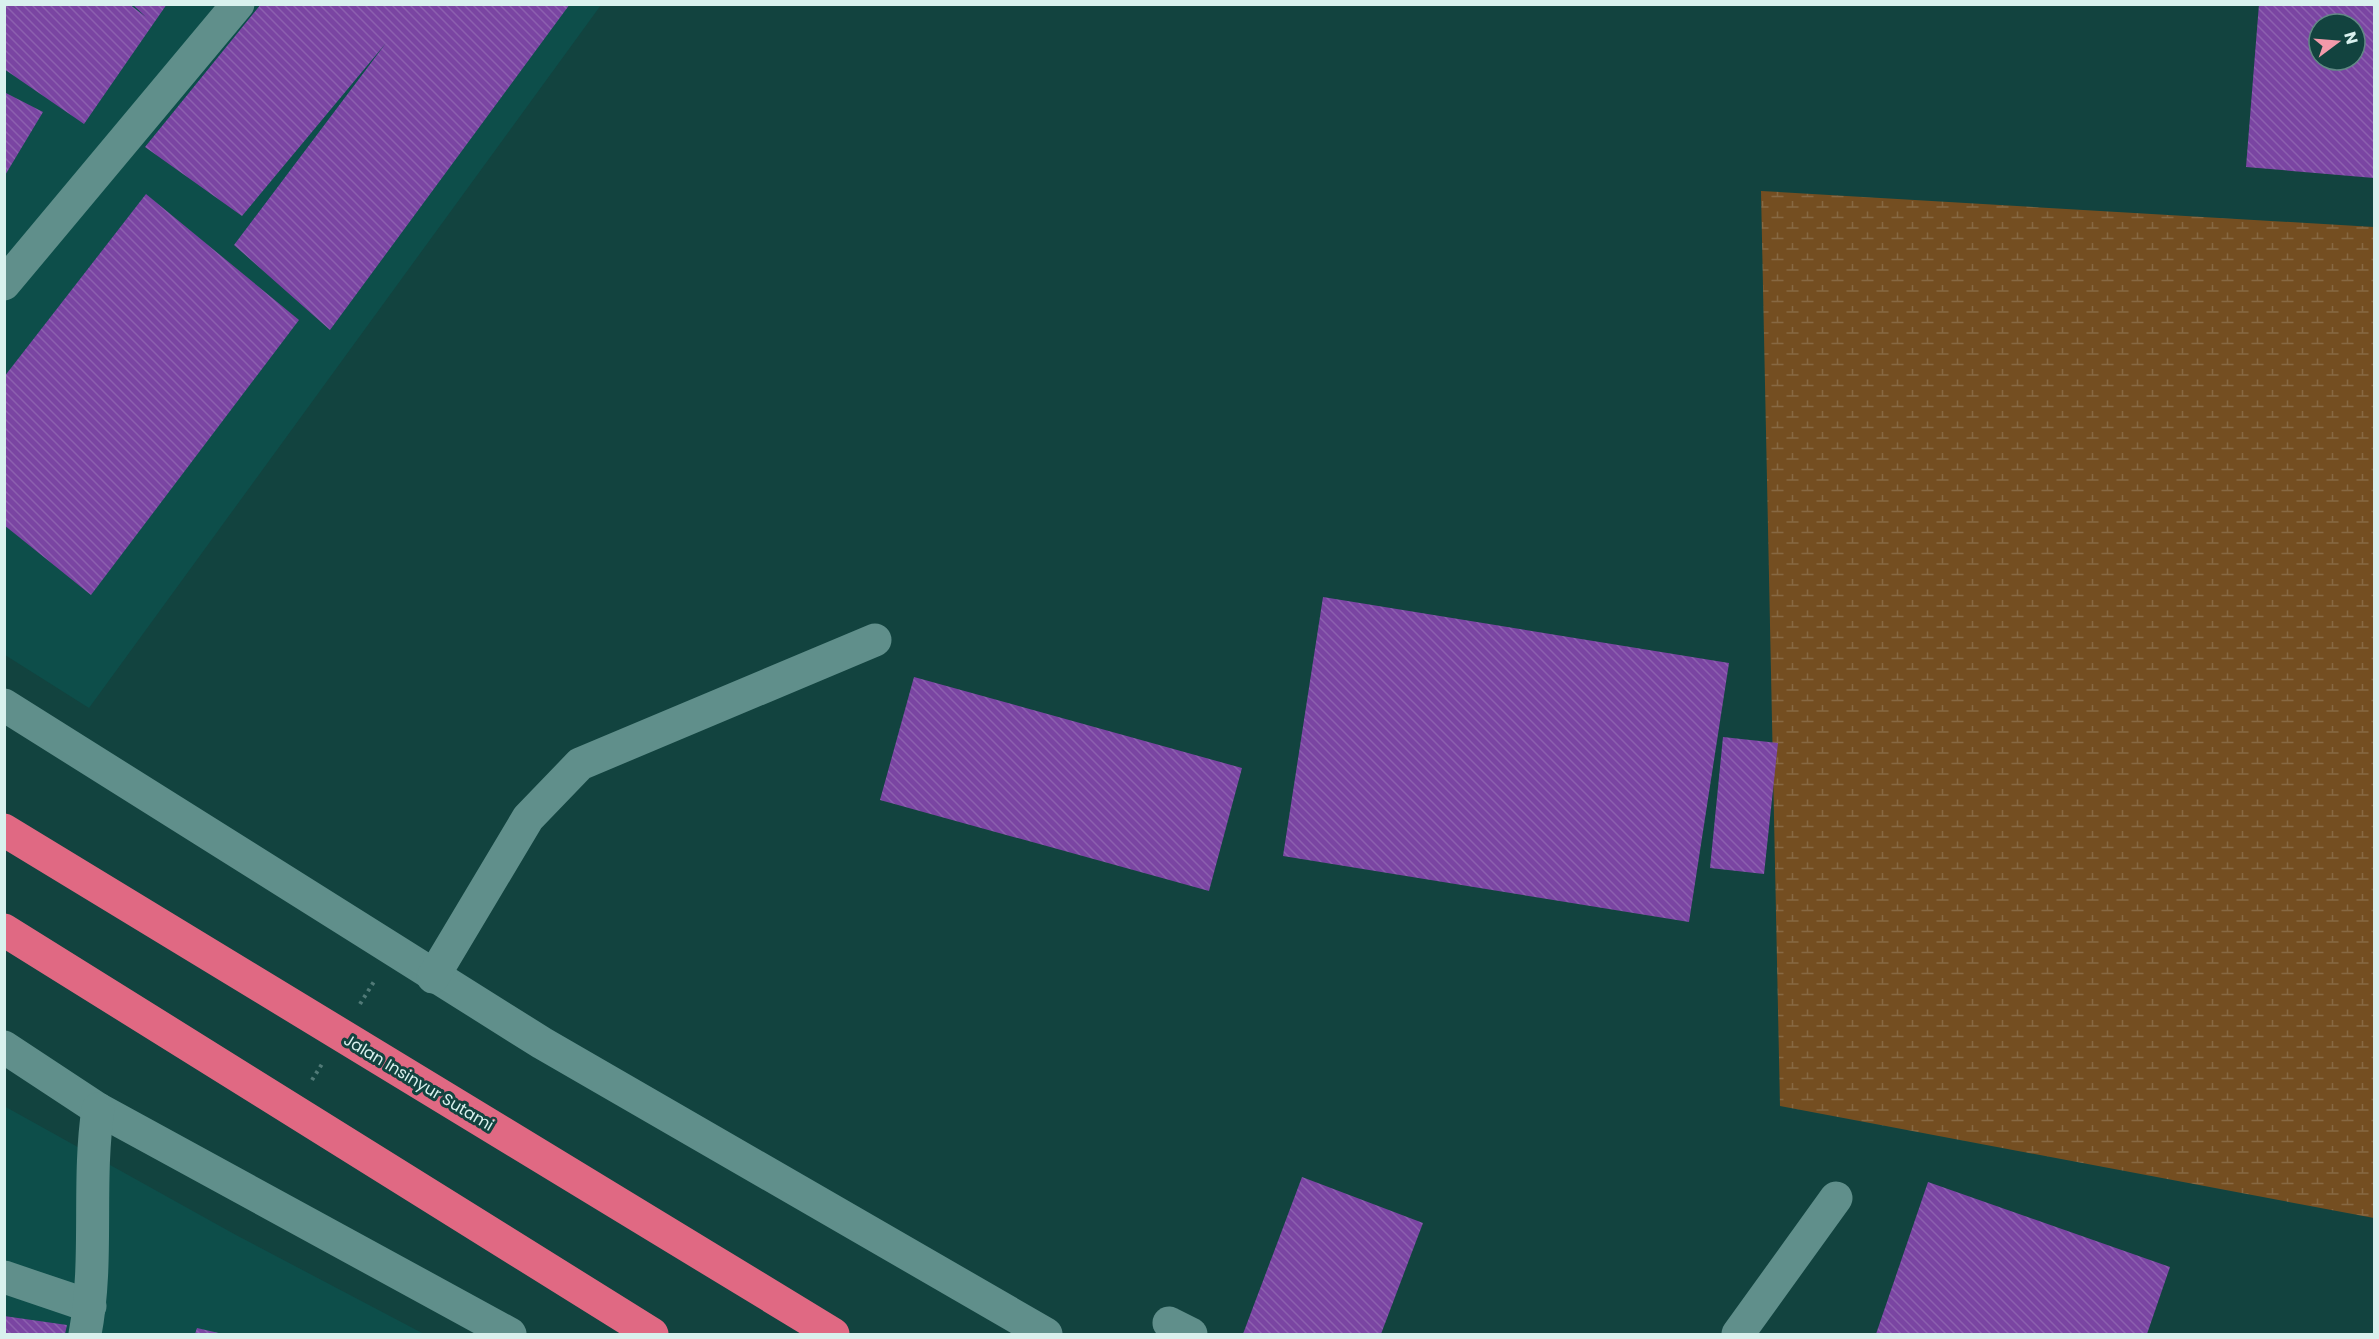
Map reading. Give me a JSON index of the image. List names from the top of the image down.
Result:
{
  "streets": {
    "highway": ["Jalan Insinyur Sutami"]
  },
  "north": "right"
}
